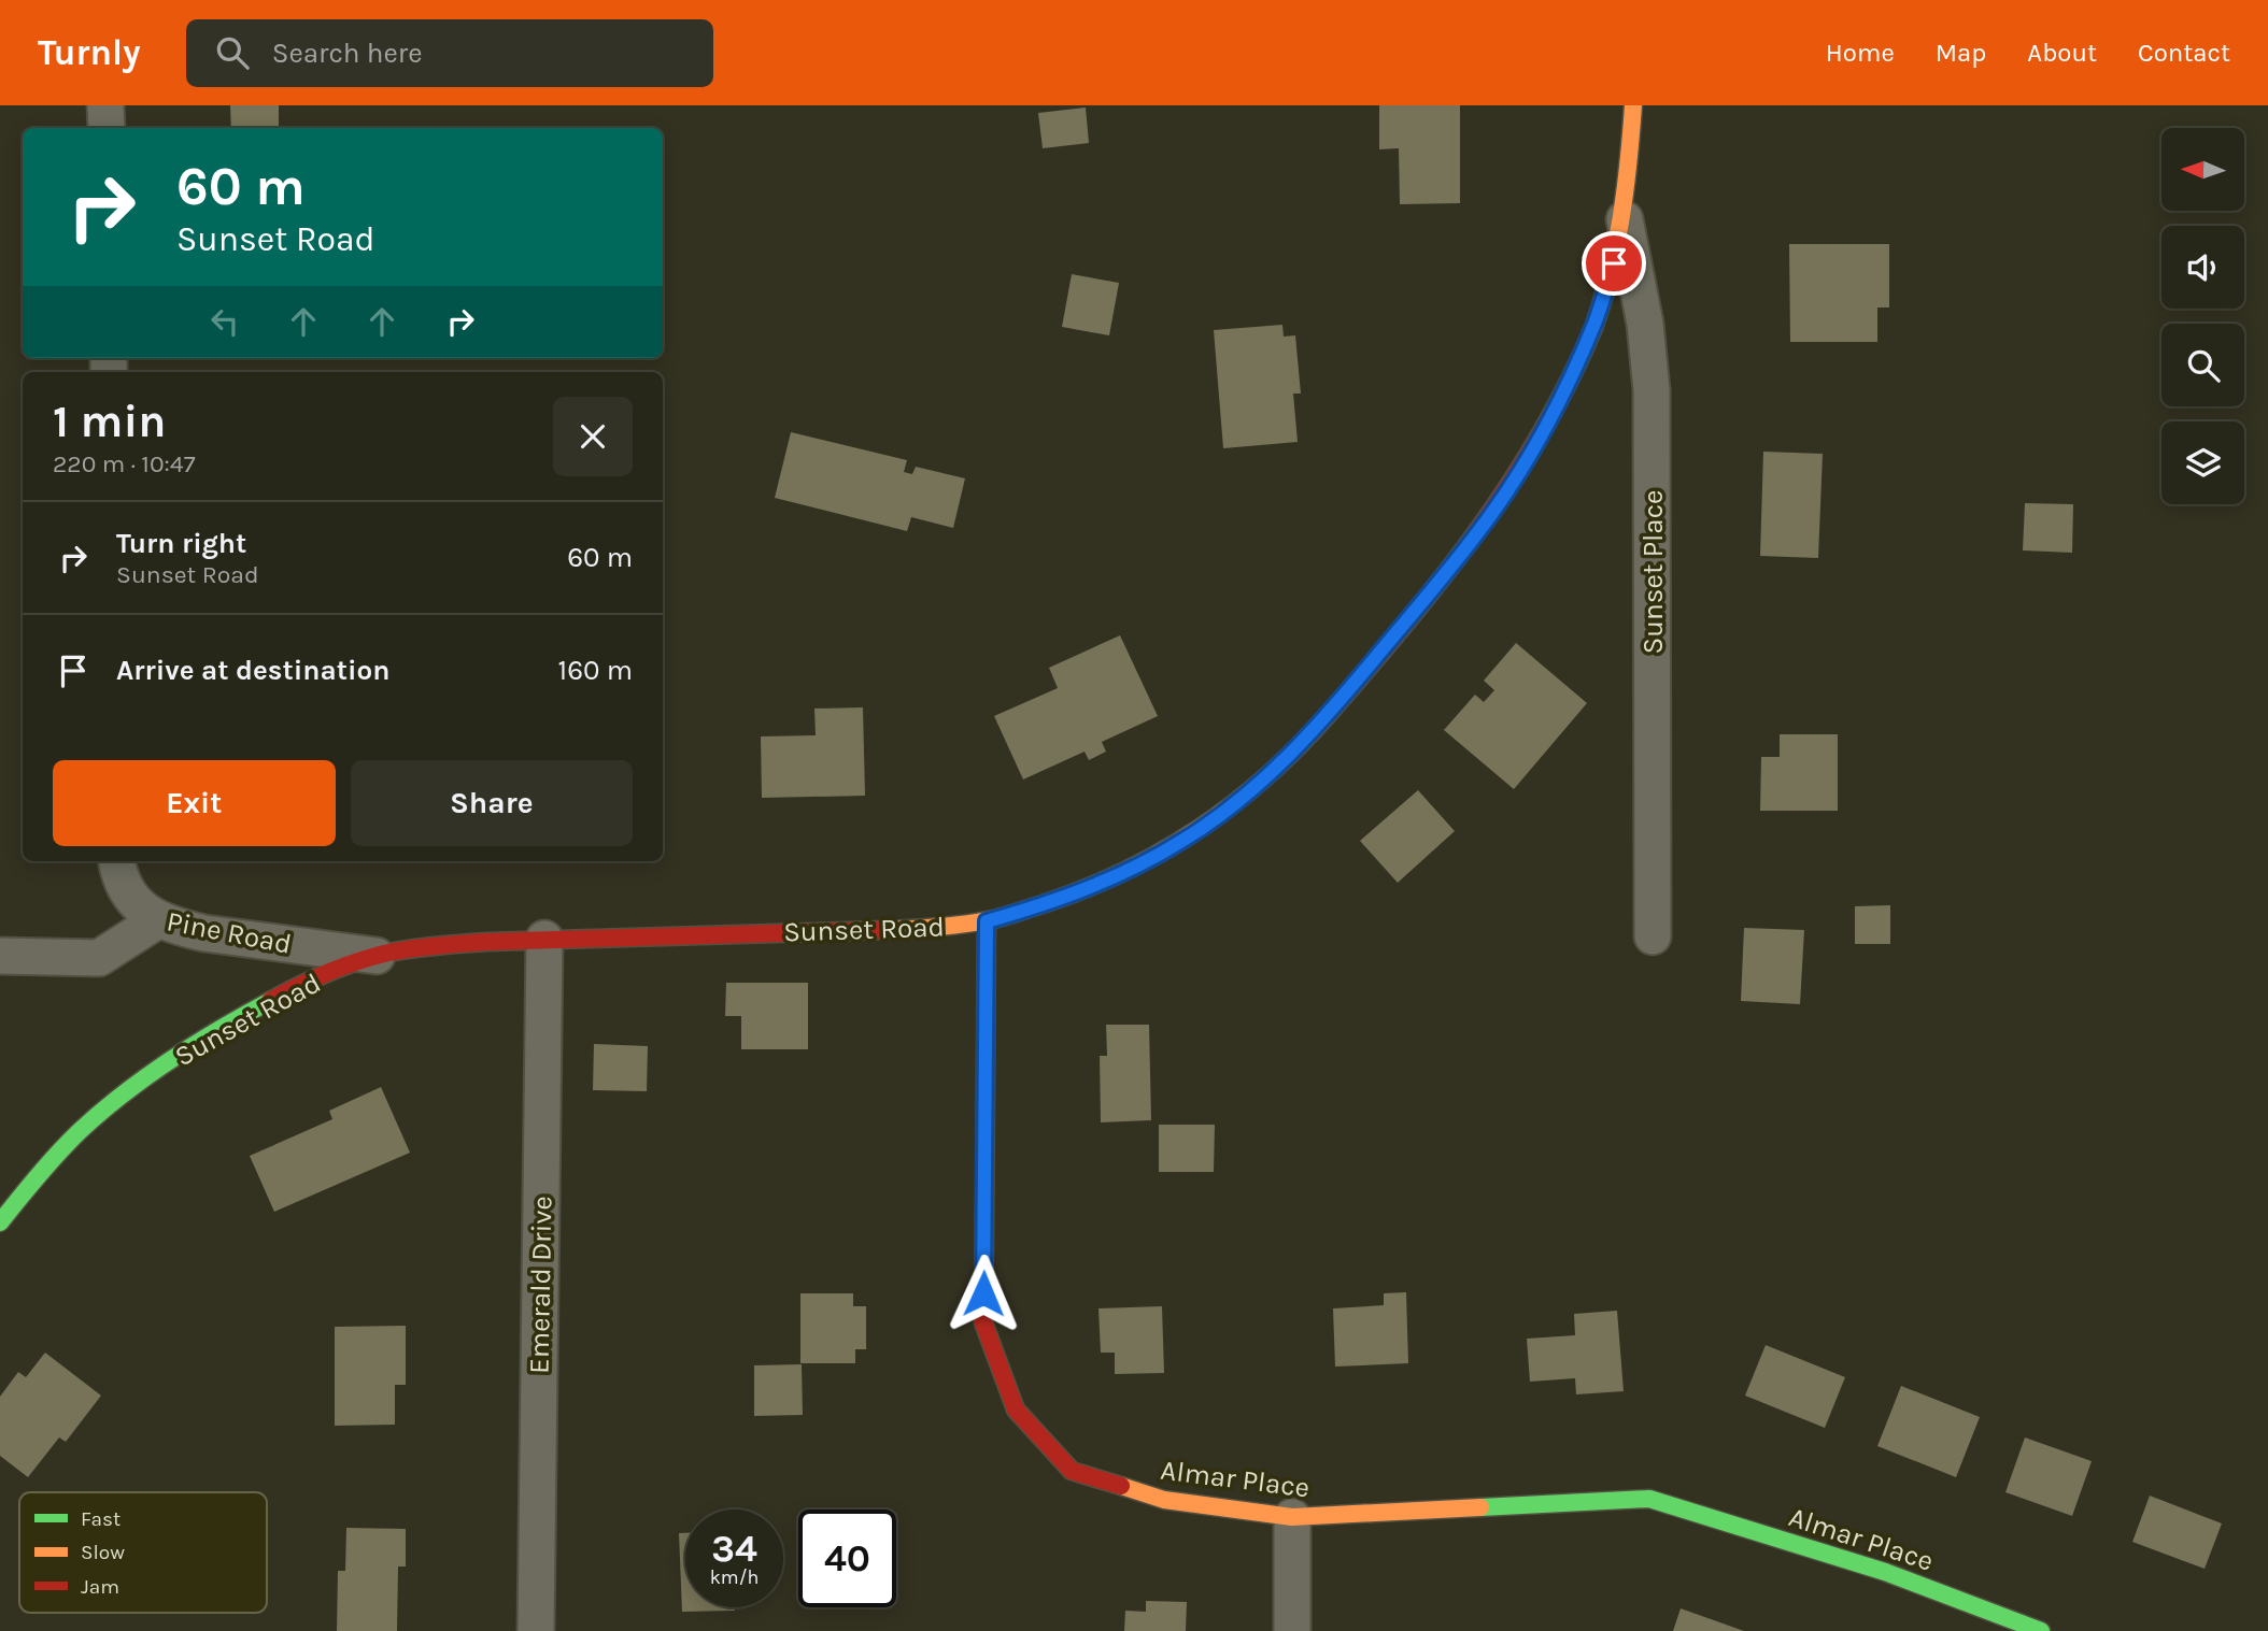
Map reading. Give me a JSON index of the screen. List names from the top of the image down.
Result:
{
  "streets": {
    "street": [
      "Sunset Place",
      "Sunset Road",
      "Pine Road",
      "Emerald Drive",
      "Almar Place"
    ]
  },
  "crossings": [
    ["Sunset Place", "Sunset Road"],
    ["Sunset Road", "Pine Road"],
    ["Sunset Road", "Emerald Drive"],
    ["Sunset Road", "Almar Place"]
  ],
  "legend": ["Fast", "Slow", "Jam"],
  "north": "left",
  "page": {
    "header": "Turnly",
    "search": "Search here",
    "nav": [
      "Home",
      "Map",
      "About",
      "Contact"
    ],
    "turn": ["60 m", "Sunset Road"],
    "heading": ["1 min", "220 m · 10:47"],
    "list": [
      {
        "name": "Turn right",
        "note": "Sunset Road",
        "value": "60 m"
      },
      {
        "name": "Arrive at destination",
        "value": "160 m"
      }
    ],
    "buttons": ["Exit", "Share"],
    "speed": "34 km/h",
    "limit": "40"
  }
}
